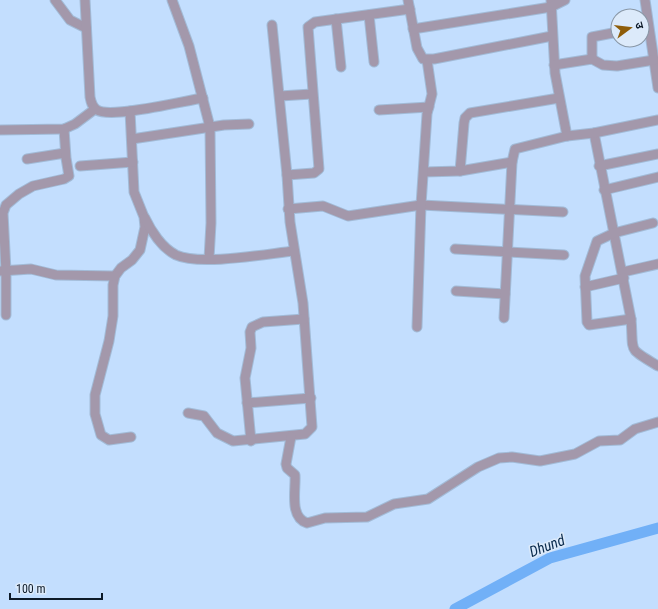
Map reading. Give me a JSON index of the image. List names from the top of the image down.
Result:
{
  "water": ["Dhund"],
  "scale_bar": "100 m",
  "north": "right"
}
